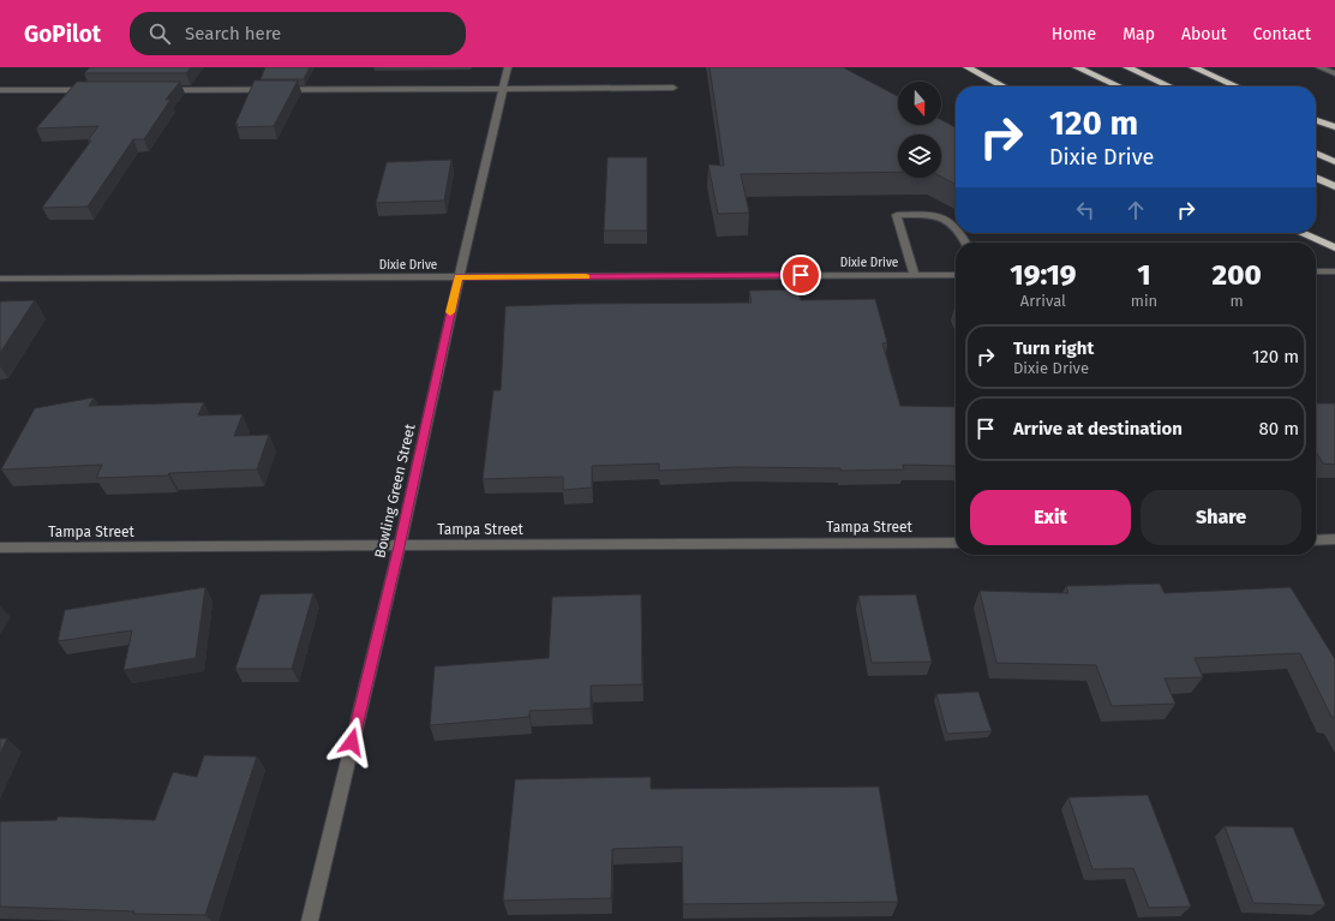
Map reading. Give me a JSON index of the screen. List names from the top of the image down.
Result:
{
  "streets": {
    "street": ["Dixie Drive", "Bowling Green Street", "Tampa Street"]
  },
  "crossings": [
    ["Dixie Drive", "Bowling Green Street"],
    ["Bowling Green Street", "Tampa Street"]
  ],
  "north": "bottom",
  "page": {
    "header": "GoPilot",
    "search": "Search here",
    "nav": [
      "Home",
      "Map",
      "About",
      "Contact"
    ],
    "turn": ["120 m", "Dixie Drive"],
    "eta": [
      "19:19",
      "Arrival",
      "1",
      "min",
      "200",
      "m"
    ],
    "list": [
      {
        "name": "Turn right",
        "note": "Dixie Drive",
        "value": "120 m"
      },
      {
        "name": "Arrive at destination",
        "value": "80 m"
      }
    ],
    "buttons": ["Exit", "Share"]
  }
}
